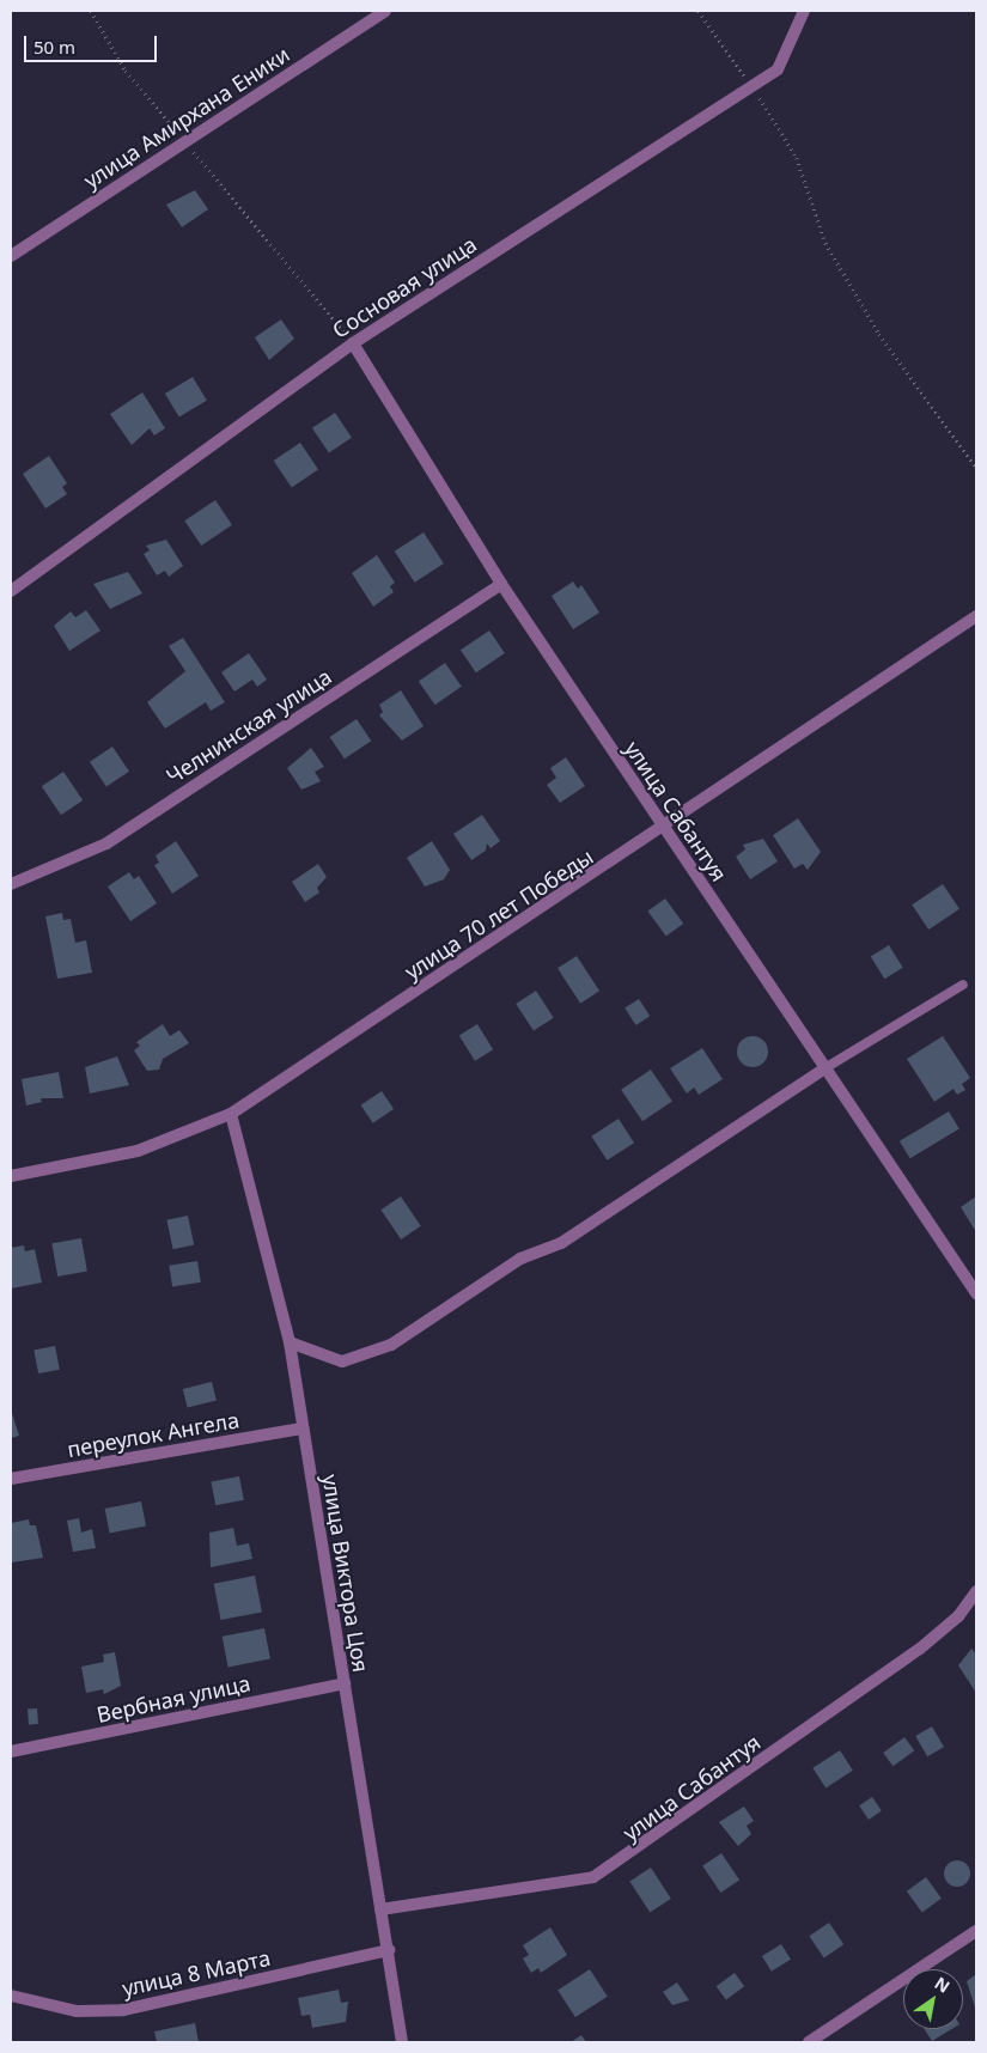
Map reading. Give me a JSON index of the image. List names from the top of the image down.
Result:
{
  "streets": {
    "street": [
      "улица Амирхана Еники",
      "Сосновая улица",
      "Челнинская улица",
      "улица Сабантуя",
      "улица 70 лет Победы",
      "переулок Ангела",
      "улица Виктора Цоя",
      "Вербная улица",
      "улица 8 Марта"
    ]
  },
  "crossings": [
    ["Сосновая улица", "улица Сабантуя"],
    ["Челнинская улица", "улица Сабантуя"],
    ["улица Сабантуя", "улица 70 лет Победы"],
    ["улица Сабантуя", "улица Виктора Цоя"],
    ["улица 70 лет Победы", "улица Виктора Цоя"],
    ["переулок Ангела", "улица Виктора Цоя"],
    ["улица Виктора Цоя", "Вербная улица"],
    ["улица Виктора Цоя", "улица 8 Марта"]
  ],
  "scale_bar": "50 m",
  "north": "top right"
}
